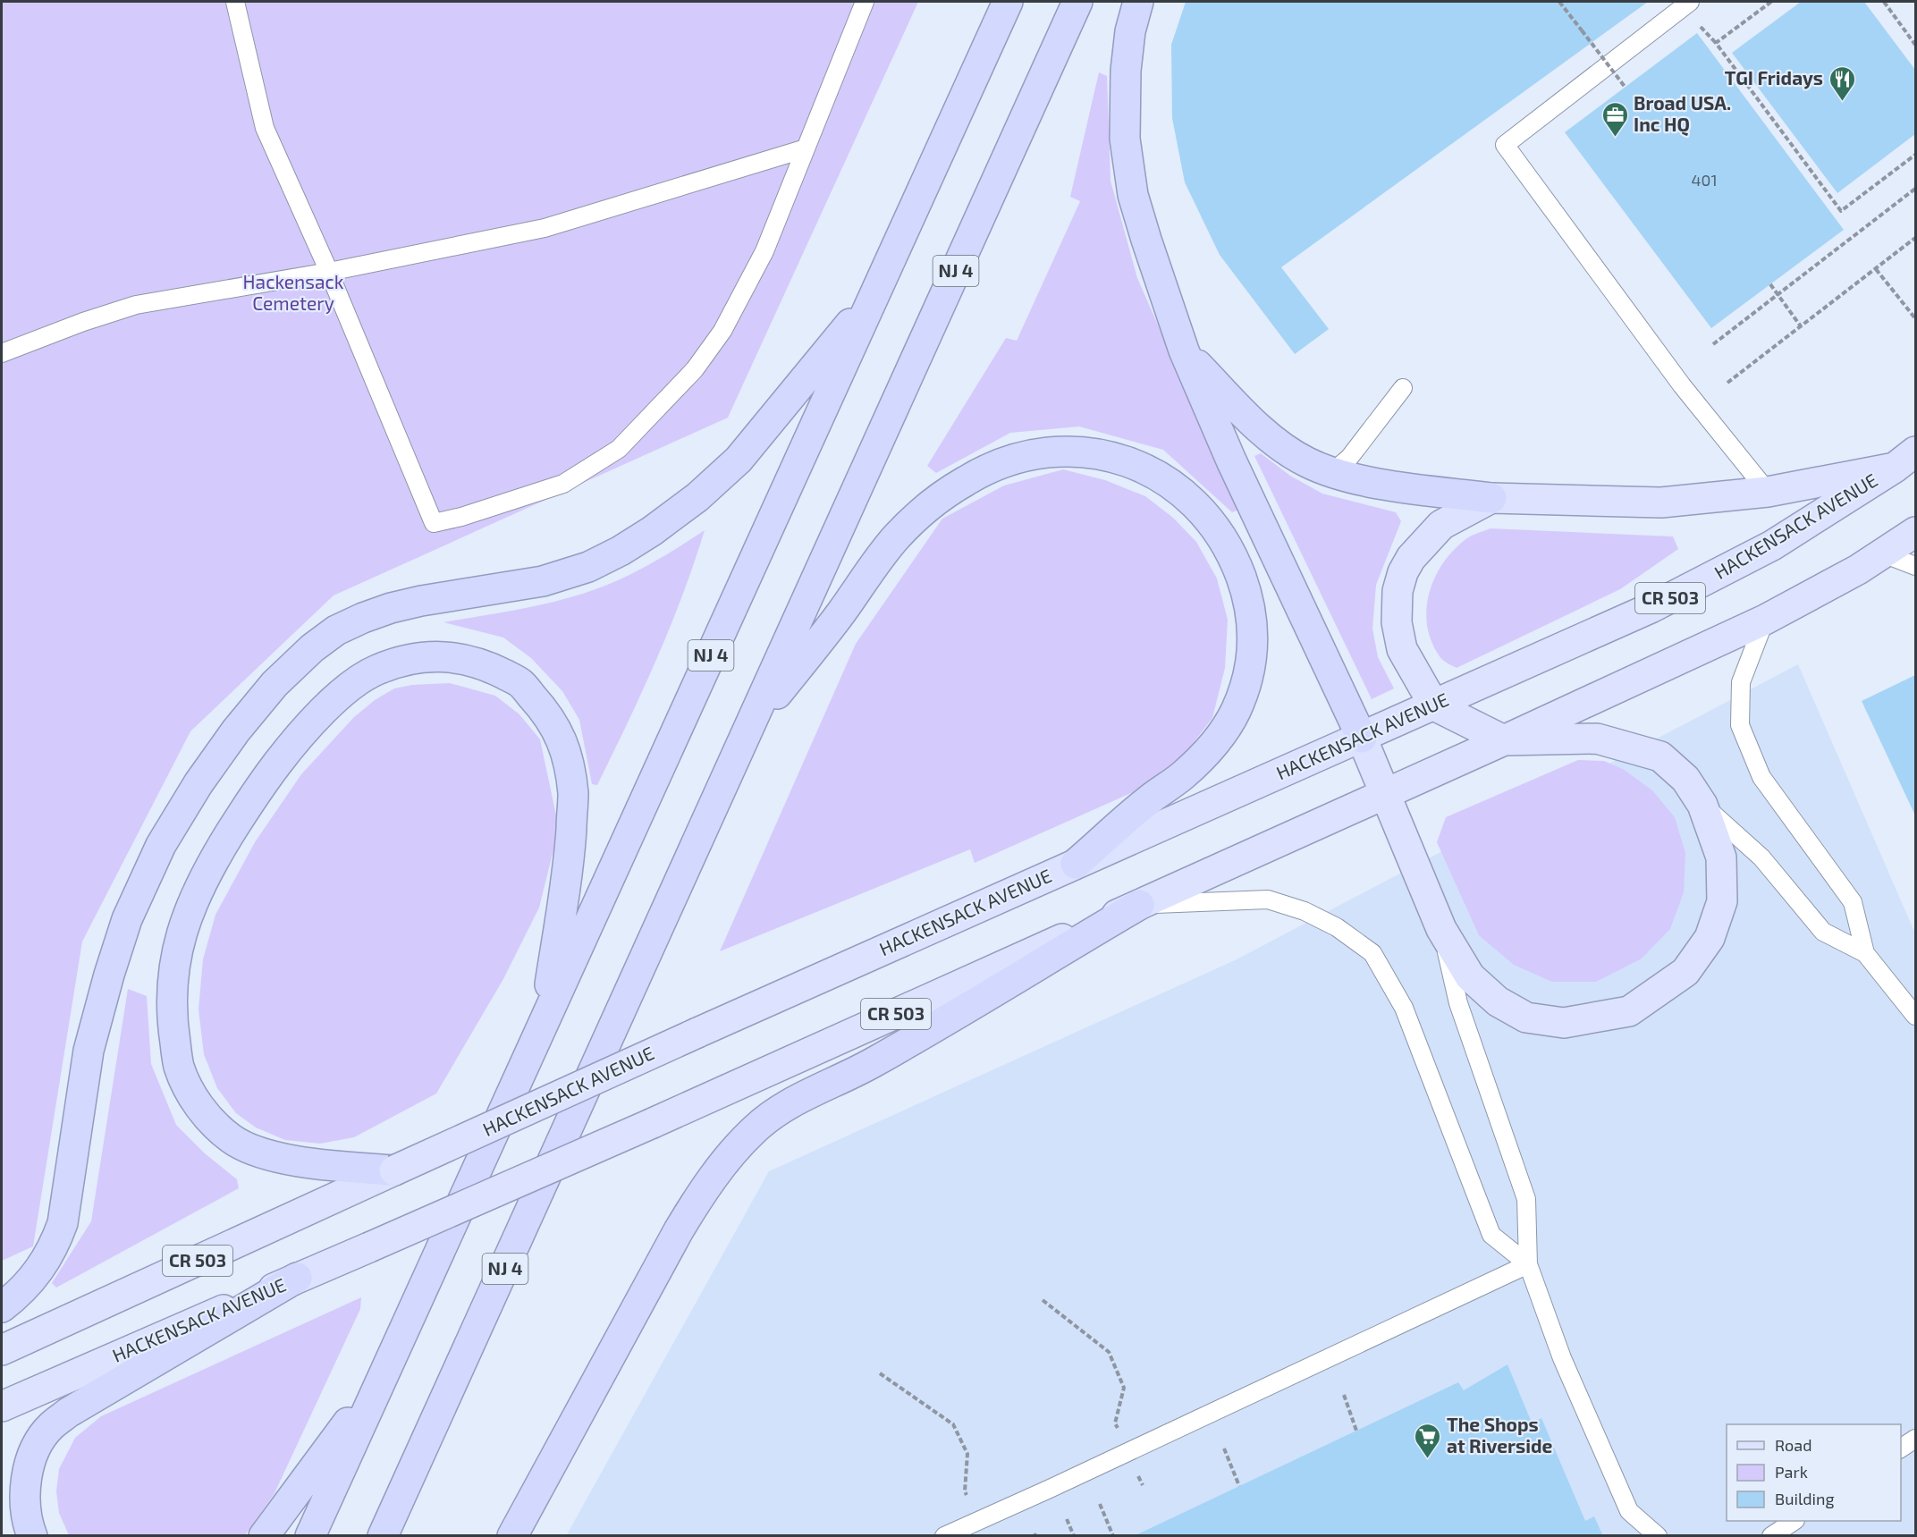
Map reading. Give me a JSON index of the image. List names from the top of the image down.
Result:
{
  "streets": {
    "highway": ["NJ 4"],
    "main road": ["HACKENSACK AVENUE", "CR 503"]
  },
  "parks": ["Hackensack Cemetery"],
  "places": {
    "restaurant": ["TGI Fridays"],
    "office": ["Broad USA. Inc HQ"],
    "supermarket": ["The Shops at Riverside"]
  },
  "house_numbers": ["401"],
  "legend": ["Road", "Park", "Building"]
}
